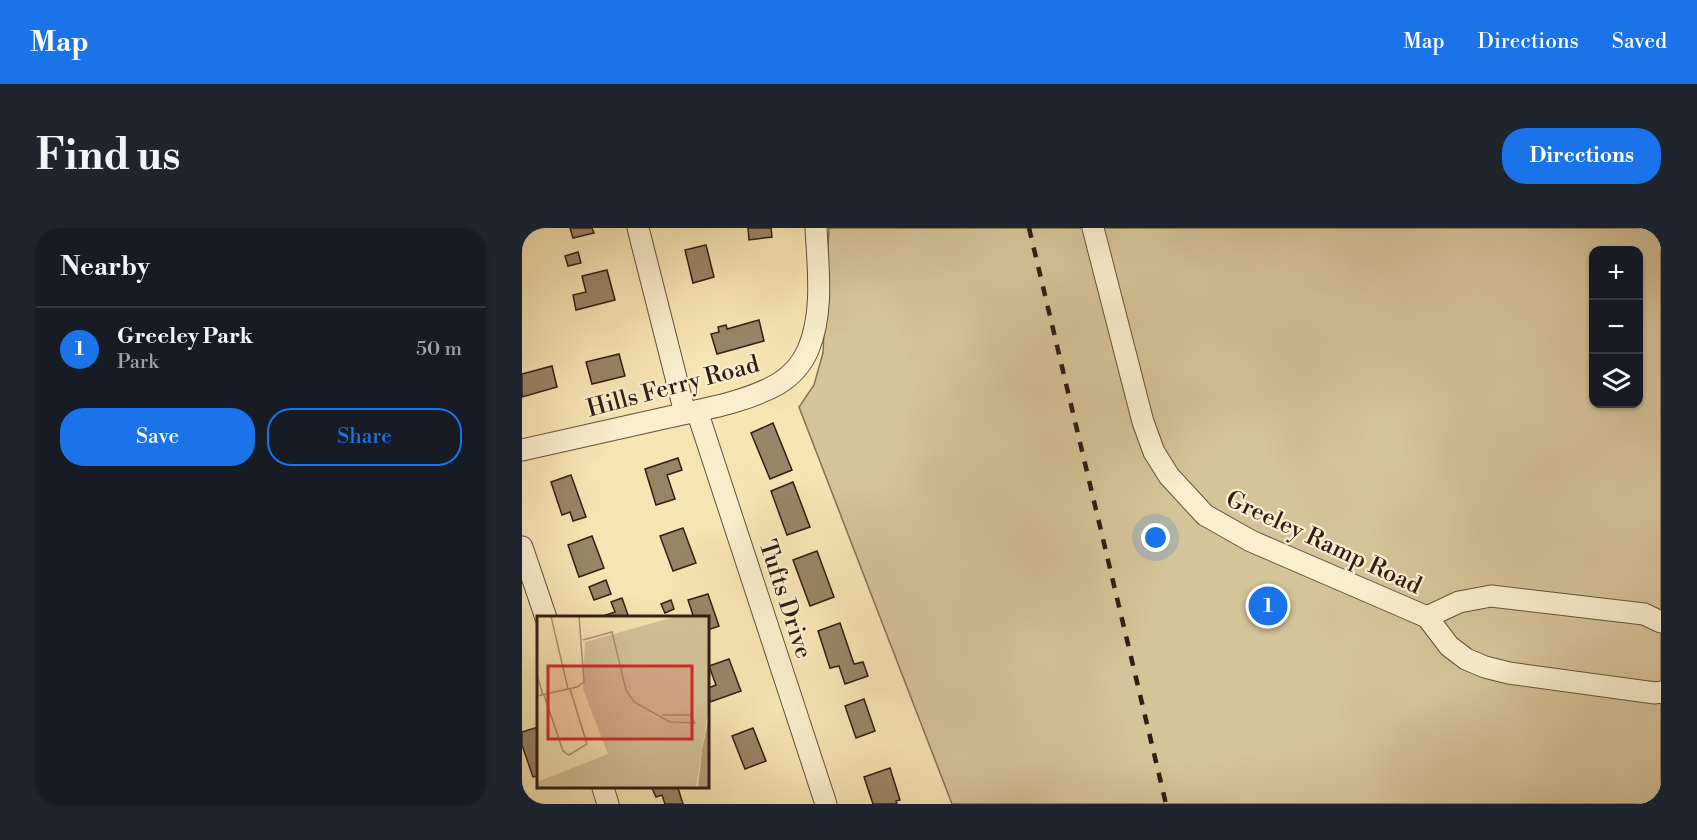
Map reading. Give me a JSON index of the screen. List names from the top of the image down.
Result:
{
  "streets": {
    "street": ["Hills Ferry Road", "Greeley Ramp Road", "Tufts Drive"]
  },
  "crossings": [
    ["Hills Ferry Road", "Tufts Drive"]
  ],
  "page": {
    "header": "Map",
    "nav": ["Map", "Directions", "Saved"],
    "buttons": [
      "Directions",
      ["Save", "Share"]
    ],
    "title": "Find us",
    "heading": "Nearby",
    "map_buttons": ["+", "−"],
    "list": [
      {
        "mark": "1",
        "name": "Greeley Park",
        "note": "Park",
        "value": "50 m"
      }
    ],
    "pins": "1"
  }
}
